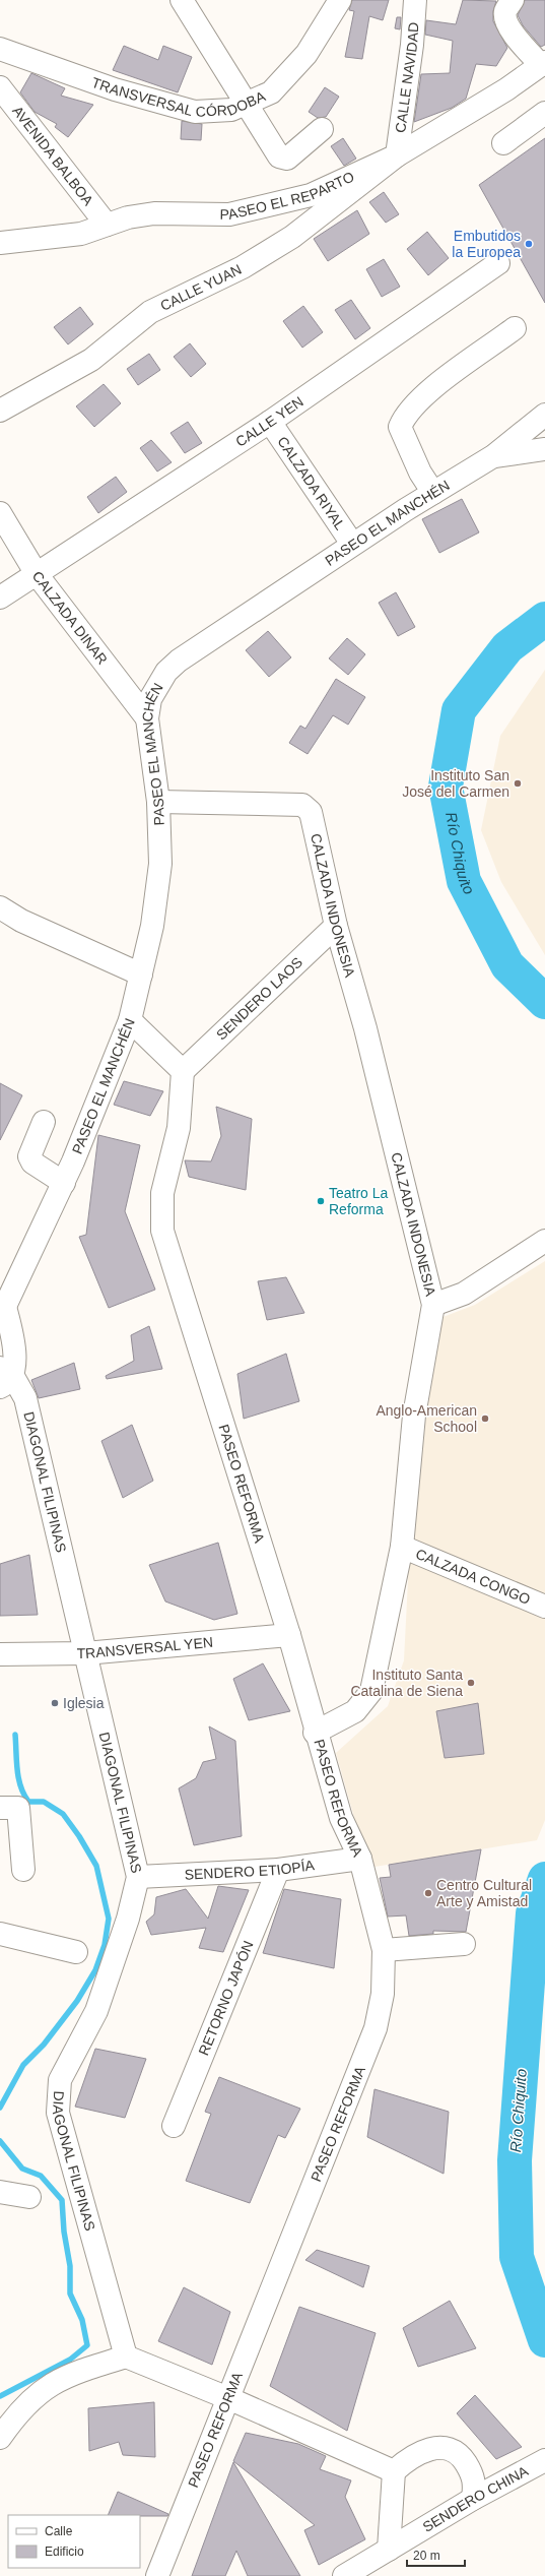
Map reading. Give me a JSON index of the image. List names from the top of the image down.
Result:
{
  "streets": {
    "street": [
      "CALLE NAVIDAD",
      "TRANSVERSAL CÓRDOBA",
      "AVENIDA BALBOA",
      "PASEO EL REPARTO",
      "CALLE YUAN",
      "CALLE YEN",
      "CALZADA RIYAL",
      "PASEO EL MANCHÉN",
      "CALZADA DINAR",
      "CALZADA INDONESIA",
      "SENDERO LAOS",
      "DIAGONAL FILIPINAS",
      "PASEO REFORMA",
      "CALZADA CONGO",
      "TRANSVERSAL YEN",
      "SENDERO ETIOPÍA",
      "RETORNO JAPÓN",
      "SENDERO CHINA"
    ]
  },
  "crossings": [
    ["CALLE NAVIDAD", "PASEO EL REPARTO"],
    ["CALLE NAVIDAD", "CALLE YUAN"],
    ["AVENIDA BALBOA", "PASEO EL REPARTO"],
    ["PASEO EL REPARTO", "CALLE YUAN"],
    ["CALLE YEN", "CALZADA RIYAL"],
    ["CALLE YEN", "CALZADA DINAR"],
    ["CALZADA RIYAL", "PASEO EL MANCHÉN"],
    ["PASEO EL MANCHÉN", "CALZADA DINAR"],
    ["PASEO EL MANCHÉN", "CALZADA INDONESIA"],
    ["PASEO EL MANCHÉN", "DIAGONAL FILIPINAS"],
    ["CALZADA INDONESIA", "SENDERO LAOS"],
    ["CALZADA INDONESIA", "PASEO REFORMA"],
    ["CALZADA INDONESIA", "CALZADA CONGO"],
    ["SENDERO LAOS", "PASEO REFORMA"],
    ["DIAGONAL FILIPINAS", "TRANSVERSAL YEN"],
    ["DIAGONAL FILIPINAS", "SENDERO ETIOPÍA"],
    ["PASEO REFORMA", "TRANSVERSAL YEN"],
    ["PASEO REFORMA", "SENDERO ETIOPÍA"],
    ["SENDERO ETIOPÍA", "RETORNO JAPÓN"]
  ],
  "water": ["Río Chiquito"],
  "places": [
    "Embutidos la Europea",
    "Instituto San José del Carmen",
    "Teatro La Reforma",
    "Anglo-American School",
    "Instituto Santa Catalina de Siena",
    "Iglesia",
    "Centro Cultural Arte y Amistad"
  ],
  "legend": ["Calle", "Edificio"],
  "scale_bar": "20 m"
}
